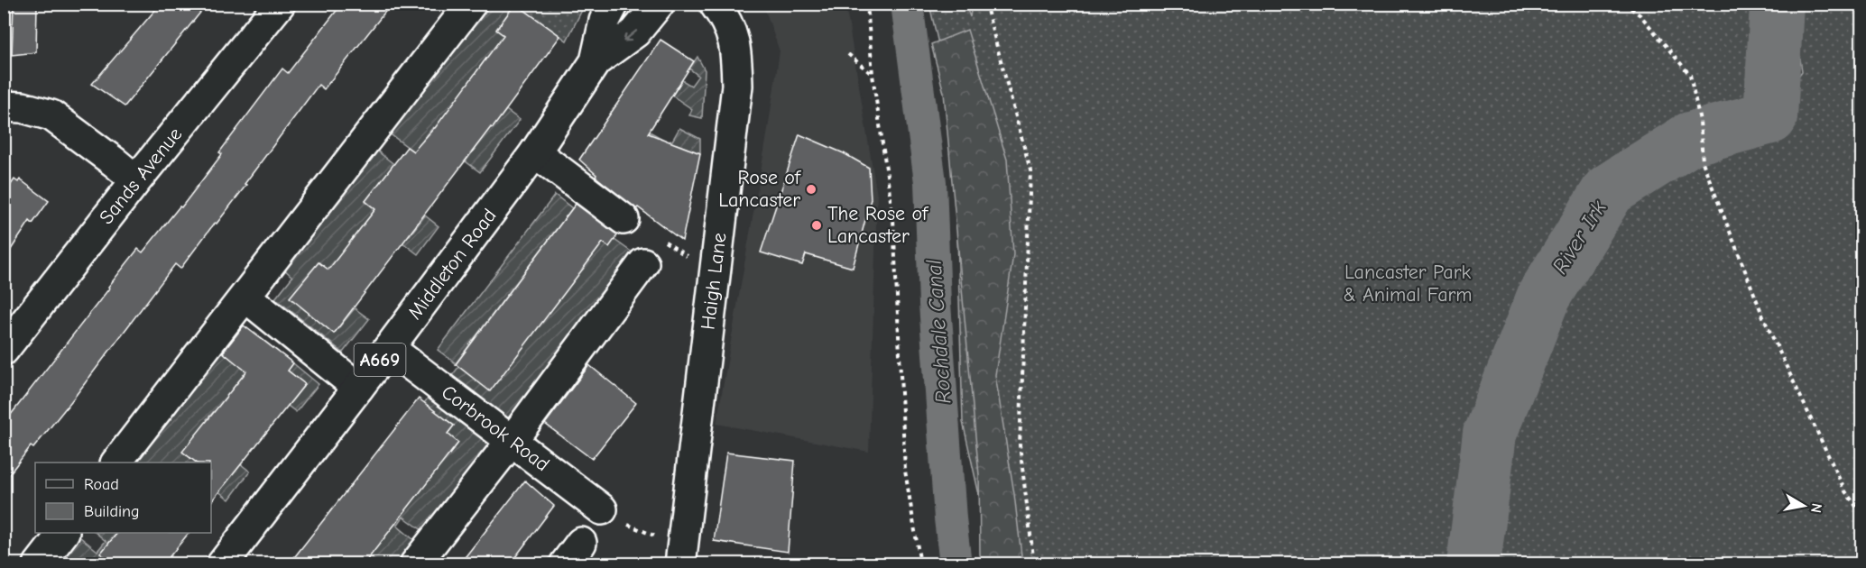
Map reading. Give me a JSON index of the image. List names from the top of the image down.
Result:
{
  "streets": {
    "main road": [
      "Sands Avenue",
      "Middleton Road",
      "Haigh Lane",
      "A669",
      "Corbrook Road"
    ]
  },
  "crossings": [
    ["Middleton Road", "Corbrook Road"]
  ],
  "water": ["River Irk", "Rochdale Canal"],
  "parks": ["Lancaster Park & Animal Farm"],
  "places": ["Rose of Lancaster", "The Rose of Lancaster"],
  "legend": ["Road", "Building"],
  "north": "right"
}
